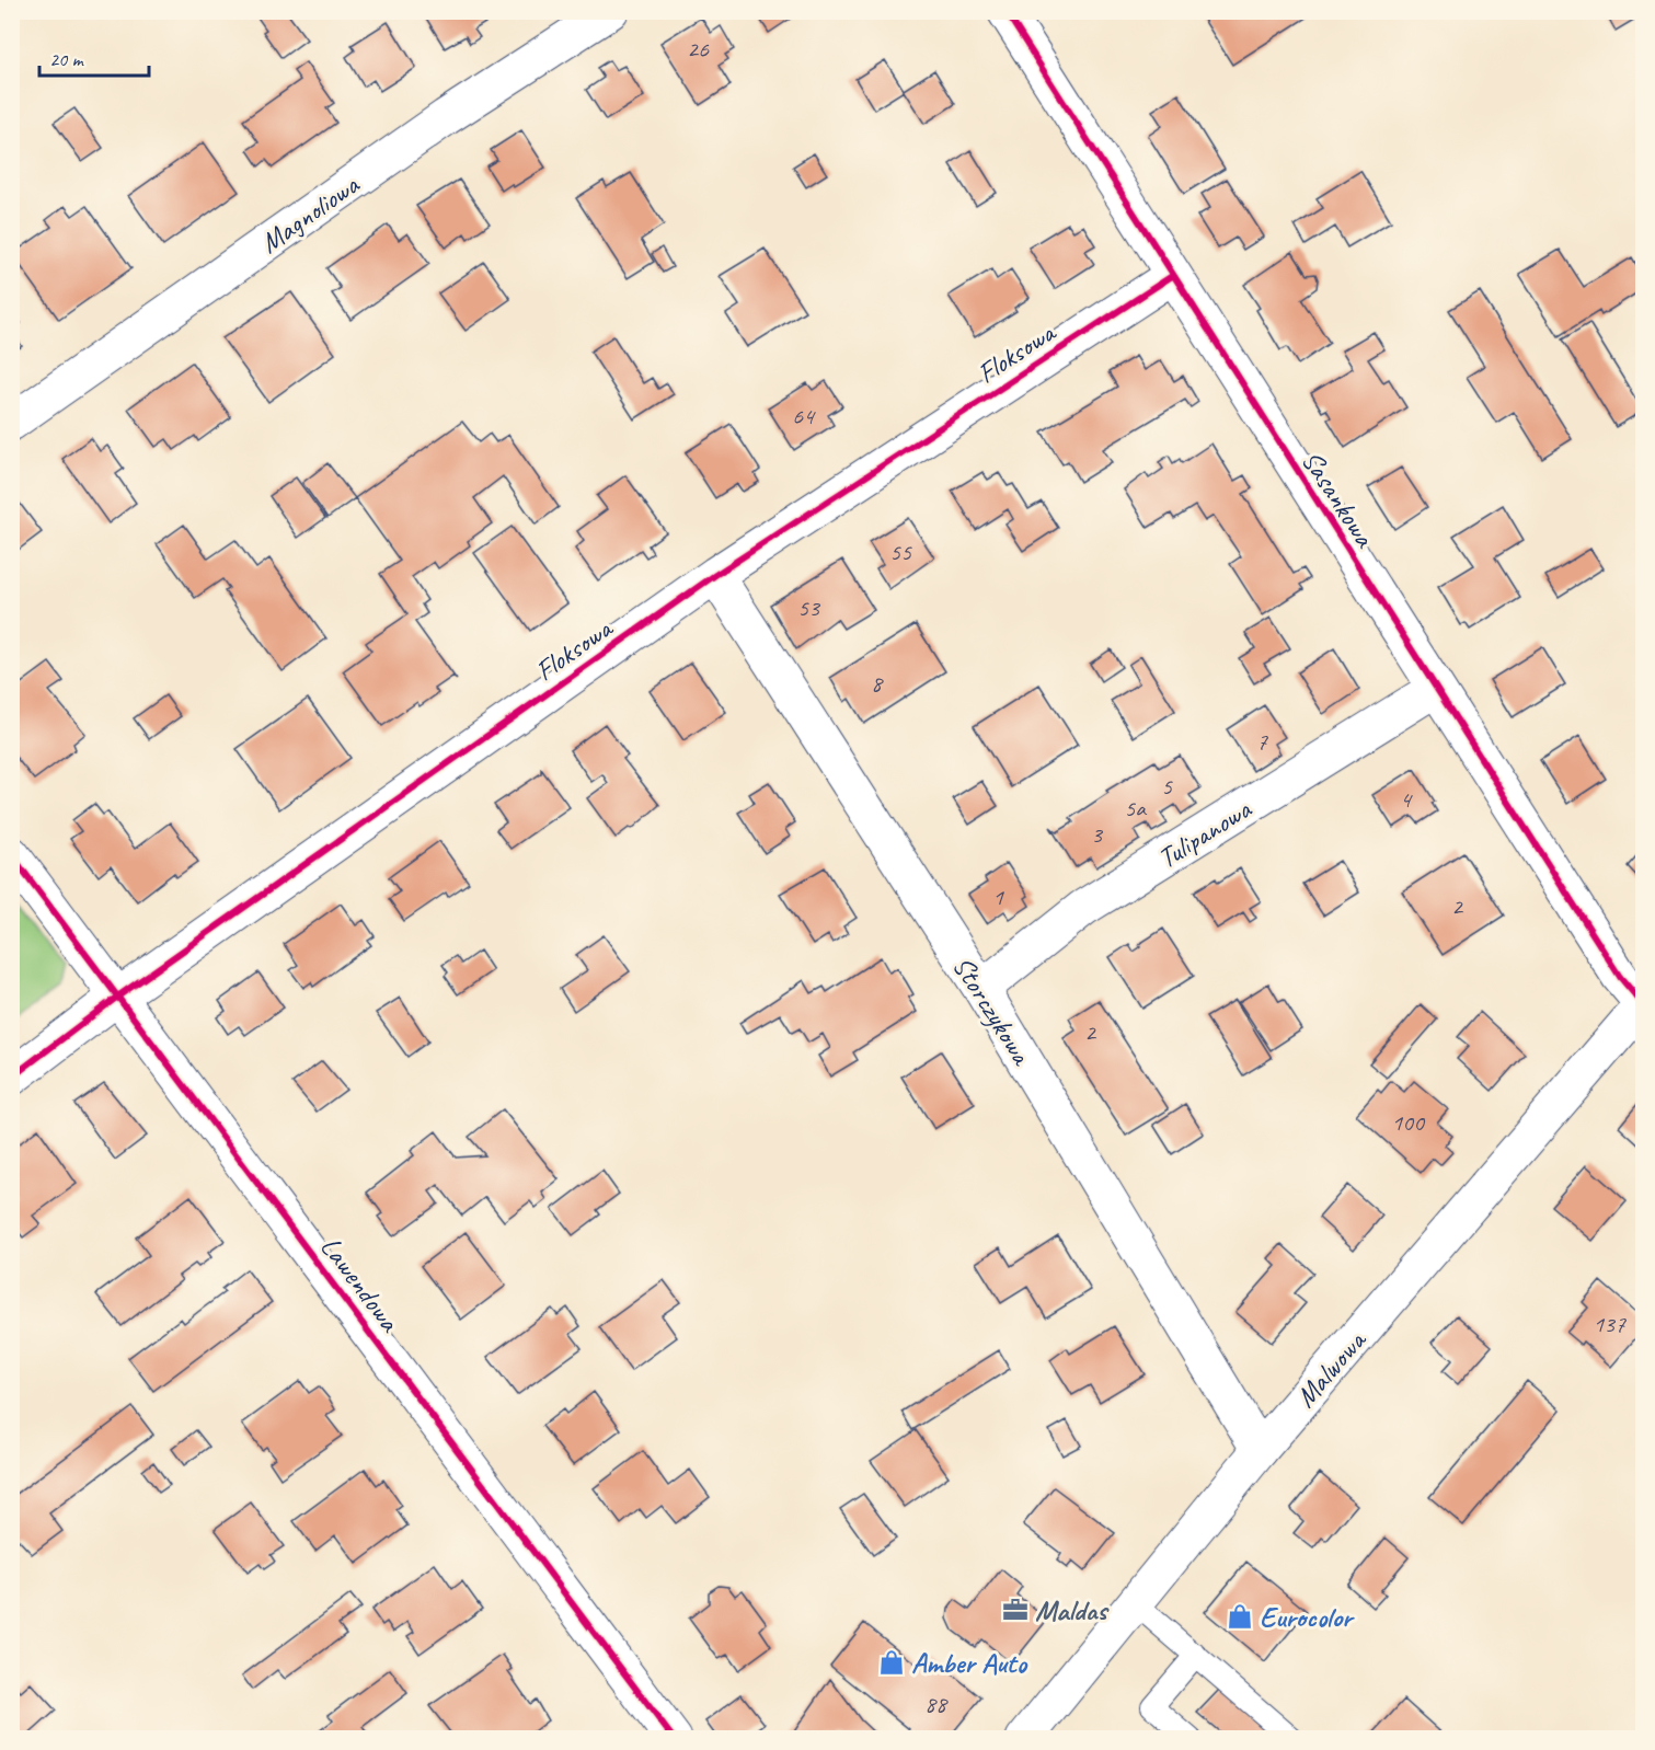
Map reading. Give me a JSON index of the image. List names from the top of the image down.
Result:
{
  "streets": {
    "street": [
      "Magnoliowa",
      "Floksowa",
      "Sasankowa",
      "Tulipanowa",
      "Storczykowa",
      "Lawendowa",
      "Malwowa"
    ]
  },
  "crossings": [
    ["Floksowa", "Sasankowa"],
    ["Floksowa", "Storczykowa"],
    ["Floksowa", "Lawendowa"],
    ["Sasankowa", "Tulipanowa"],
    ["Sasankowa", "Malwowa"],
    ["Tulipanowa", "Storczykowa"],
    ["Storczykowa", "Malwowa"]
  ],
  "places": {
    "office": ["Maldas"],
    "shop": ["Eurocolor", "Amber Auto"]
  },
  "house_numbers": [
    "26",
    "64",
    "55",
    "53",
    "8",
    "7",
    "5",
    "4",
    "5a",
    "3",
    "1",
    "2",
    "2",
    "100",
    "137",
    "88"
  ],
  "scale_bar": "20 m"
}
